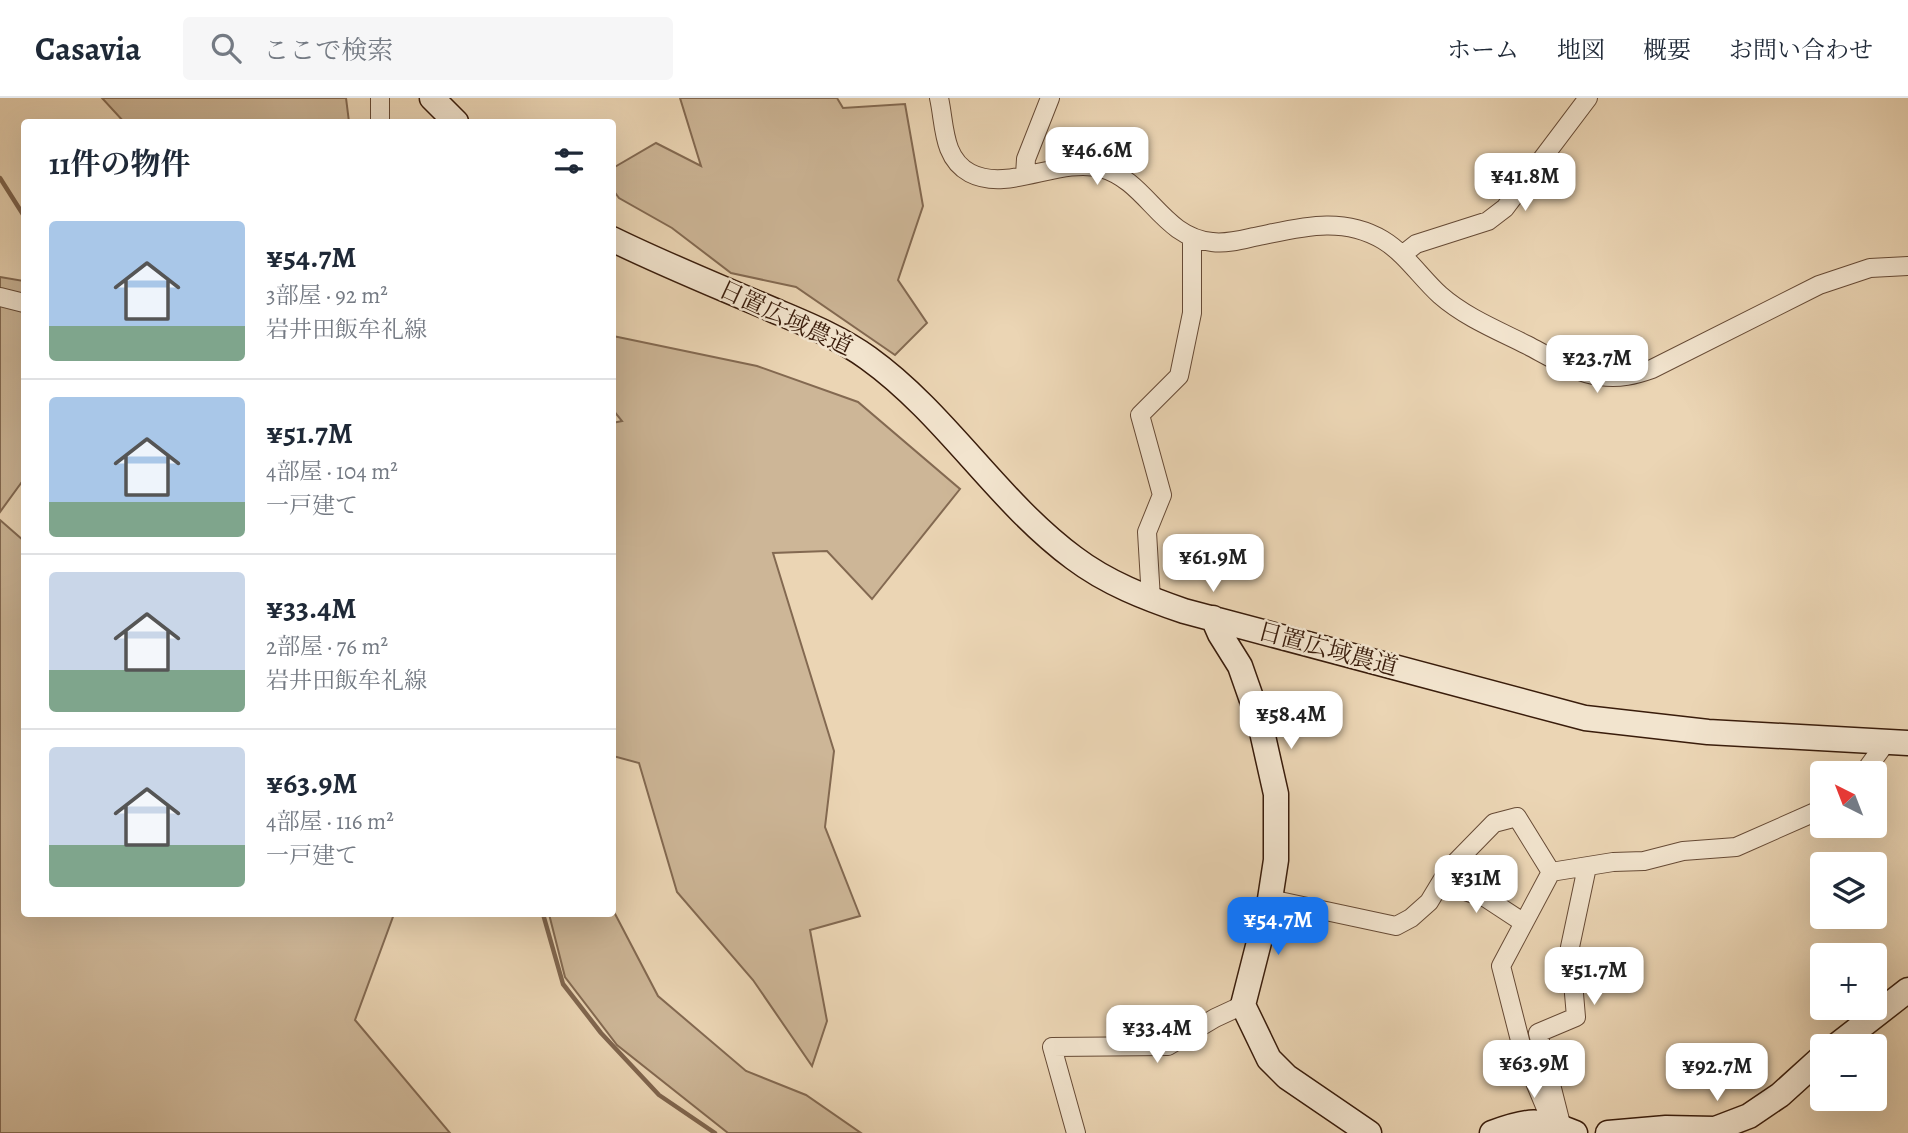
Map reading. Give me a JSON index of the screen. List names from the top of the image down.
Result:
{
  "streets": {
    "street": ["日置広域農道"]
  },
  "north": "top left",
  "page": {
    "header": "Casavia",
    "search": "ここで検索",
    "nav": [
      "ホーム",
      "地図",
      "概要",
      "お問い合わせ"
    ],
    "heading": "11件の物件",
    "price": [
      "¥46.6M",
      "¥41.8M",
      "¥23.7M",
      "¥61.9M",
      "¥58.4M",
      "¥31M",
      "¥54.7M",
      "¥51.7M",
      "¥33.4M",
      "¥63.9M",
      "¥92.7M"
    ],
    "list": [
      {
        "name": "¥54.7M",
        "note": "3部屋 · 92 m² · 岩井田飯牟礼線"
      },
      {
        "name": "¥51.7M",
        "note": "4部屋 · 104 m² · 一戸建て"
      },
      {
        "name": "¥33.4M",
        "note": "2部屋 · 76 m² · 岩井田飯牟礼線"
      },
      {
        "name": "¥63.9M",
        "note": "4部屋 · 116 m² · 一戸建て"
      }
    ],
    "map_buttons": ["+", "−"]
  }
}
